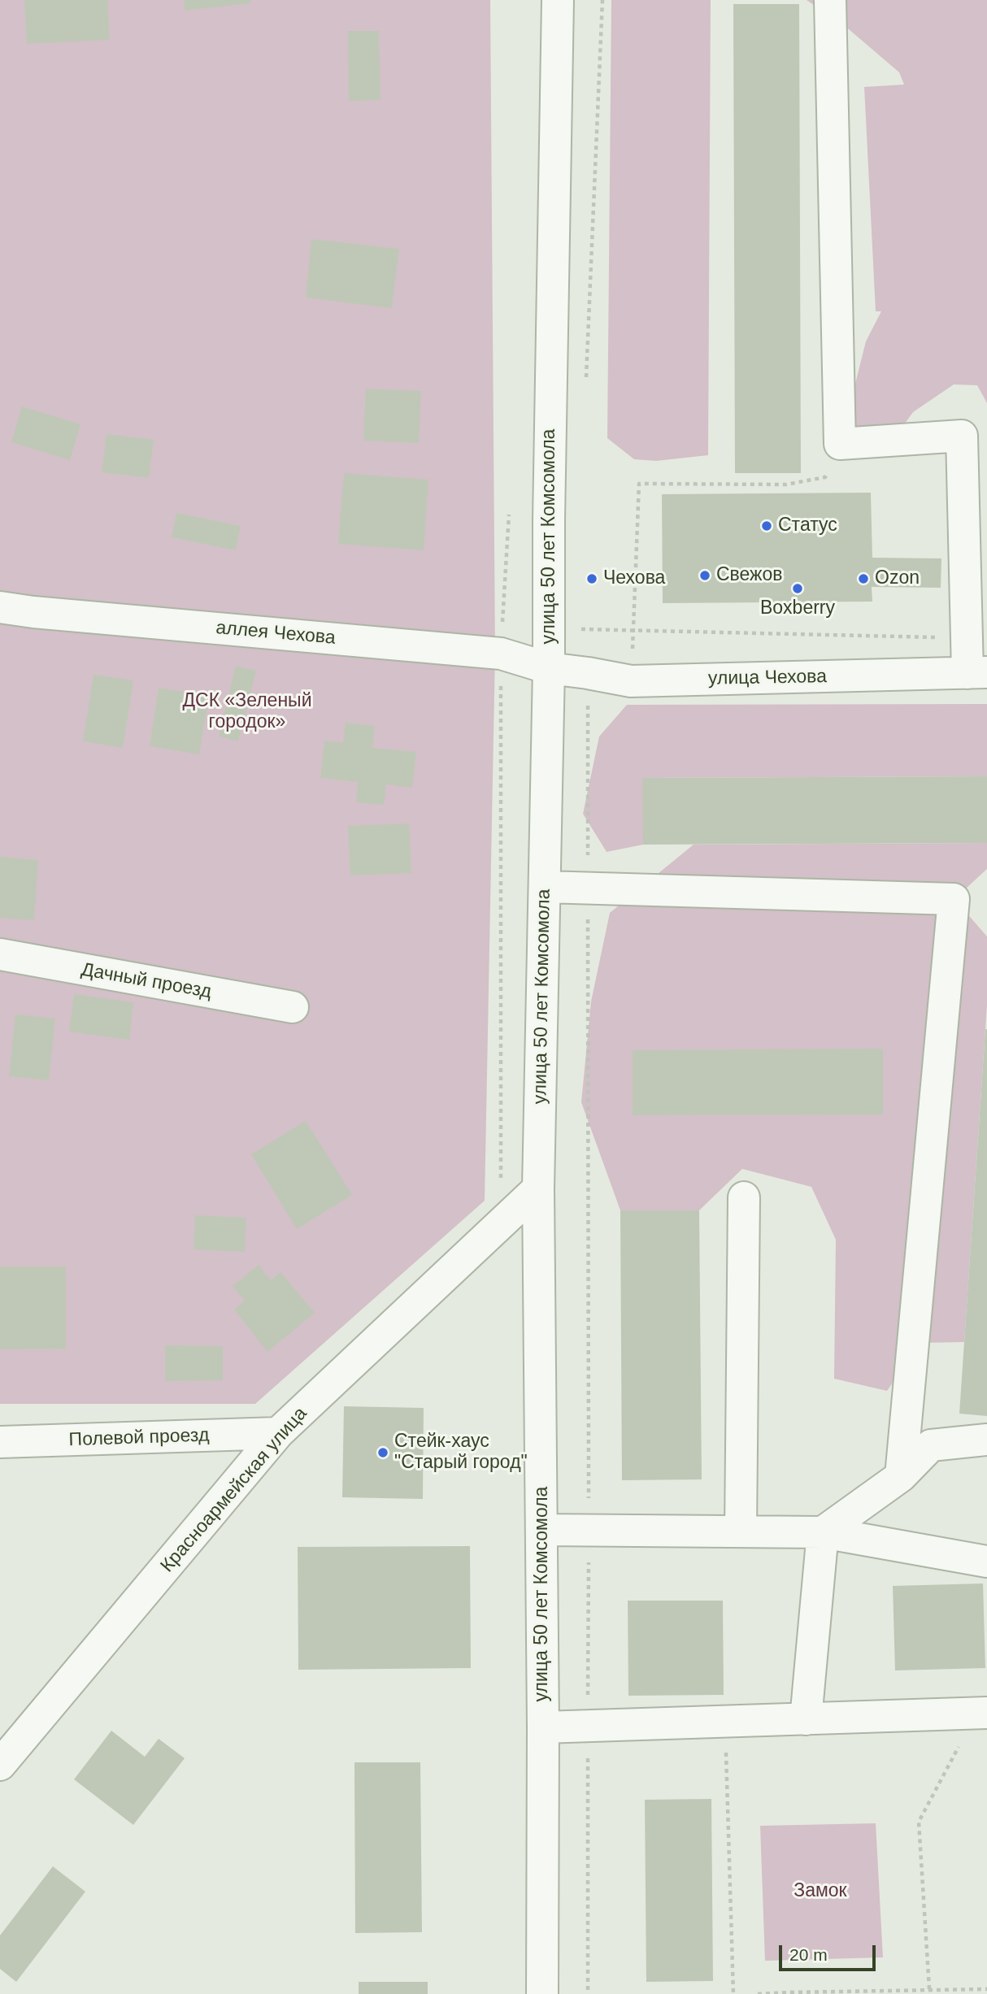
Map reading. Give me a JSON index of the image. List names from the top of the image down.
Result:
{
  "streets": {
    "street": [
      "улица 50 лет Комсомола",
      "аллея Чехова",
      "улица Чехова",
      "Дачный проезд",
      "Полевой проезд",
      "Красноармейская улица"
    ]
  },
  "crossings": [
    ["улица 50 лет Комсомола", "аллея Чехова"],
    ["улица 50 лет Комсомола", "улица Чехова"],
    ["улица 50 лет Комсомола", "Красноармейская улица"],
    ["аллея Чехова", "улица Чехова"],
    ["Полевой проезд", "Красноармейская улица"]
  ],
  "parks": ["ДСК «Зеленый городок»", "Замок"],
  "places": [
    "Статус",
    "Свежов",
    "Чехова",
    "Ozon",
    "Boxberry",
    "Стейк-хаус \"Старый город\""
  ],
  "scale_bar": "20 m"
}
